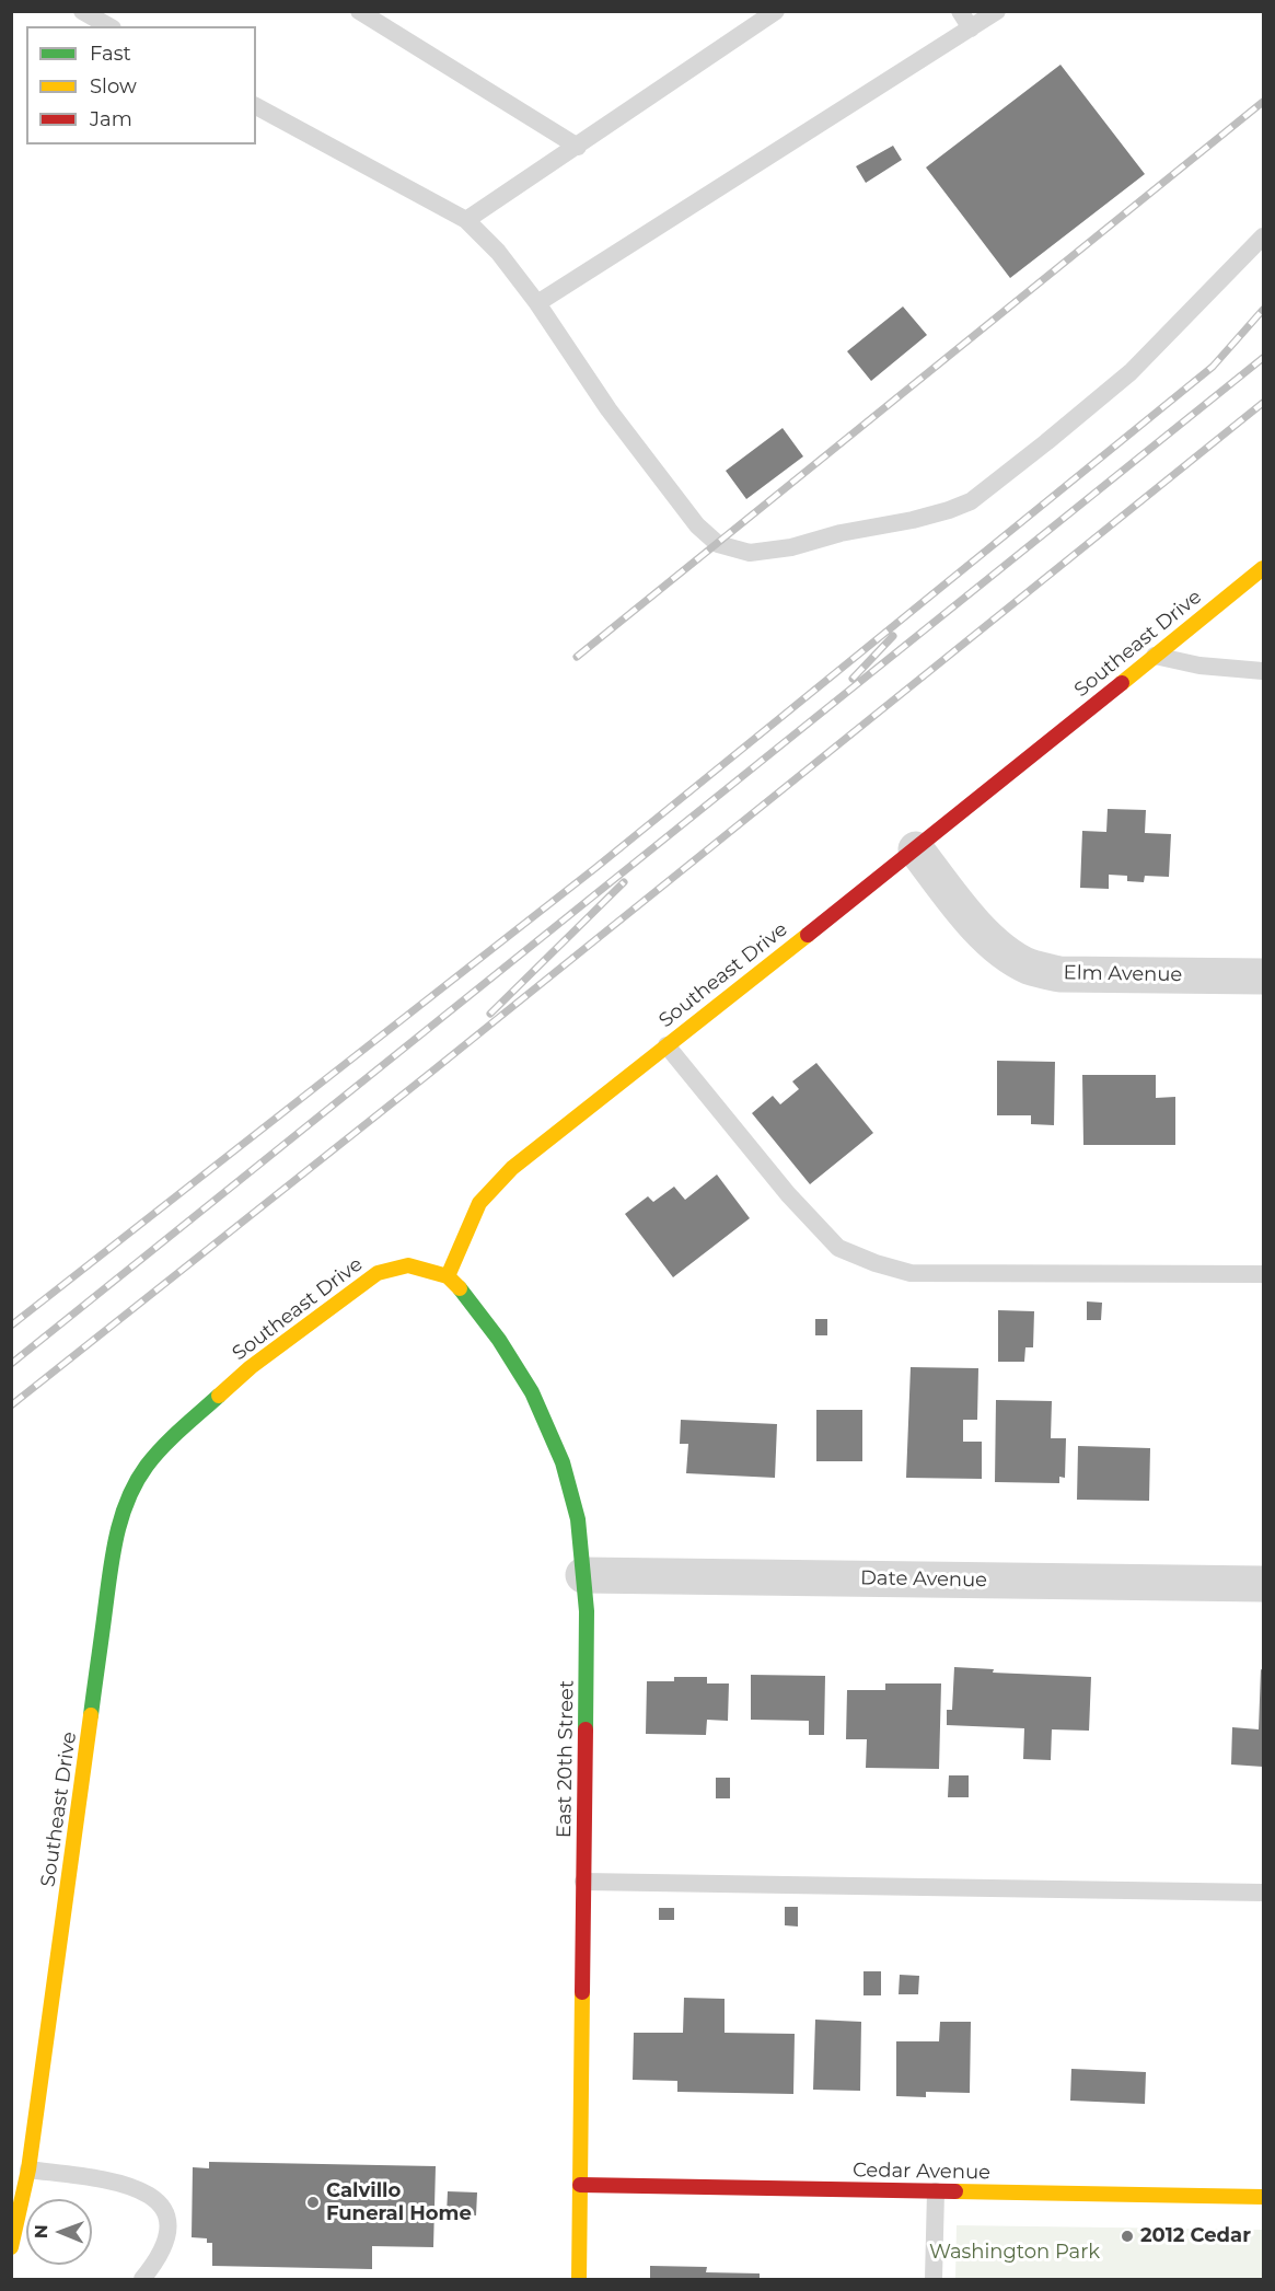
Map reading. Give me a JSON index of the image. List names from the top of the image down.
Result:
{
  "streets": {
    "street": [
      "Southeast Drive",
      "Elm Avenue",
      "Date Avenue",
      "East 20th Street",
      "Cedar Avenue"
    ]
  },
  "crossings": [
    ["Southeast Drive", "Elm Avenue"],
    ["Southeast Drive", "East 20th Street"],
    ["Date Avenue", "East 20th Street"],
    ["East 20th Street", "Cedar Avenue"]
  ],
  "parks": ["Washington Park"],
  "places": ["Calvillo Funeral Home", "2012 Cedar"],
  "legend": ["Fast", "Slow", "Jam"],
  "north": "left"
}
